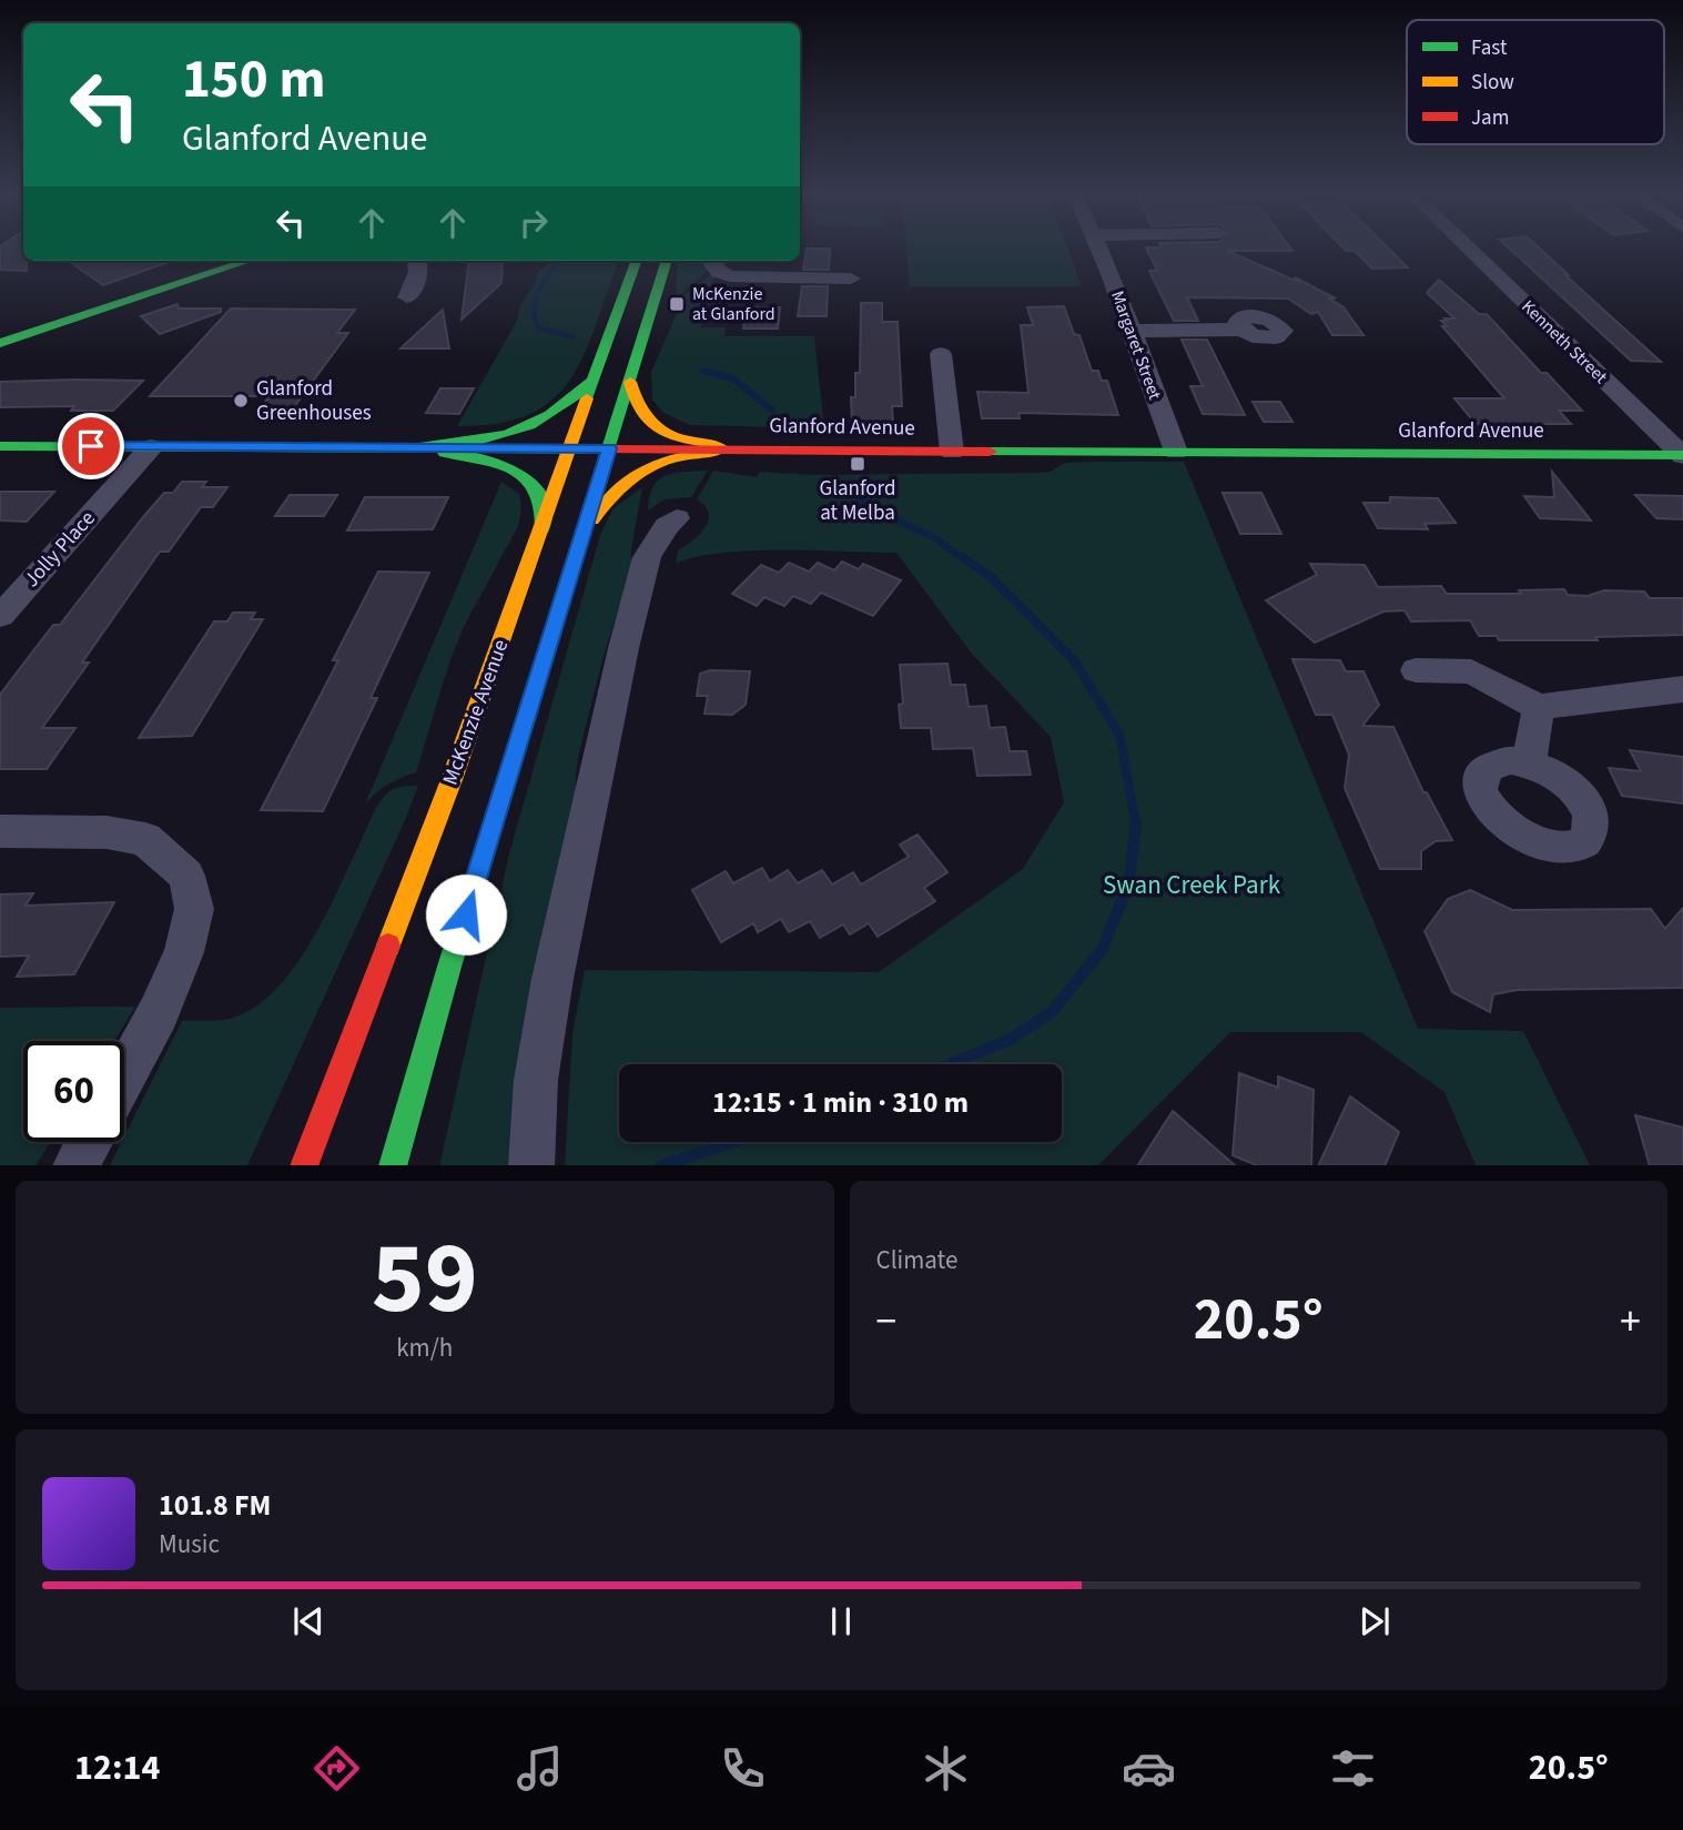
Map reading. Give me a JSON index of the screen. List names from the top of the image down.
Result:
{
  "streets": {
    "main road": ["Glanford Avenue", "McKenzie Avenue"],
    "street": ["Kenneth Street", "Margaret Street", "Jolly Place"]
  },
  "crossings": [
    ["Kenneth Street", "Glanford Avenue"],
    ["Margaret Street", "Glanford Avenue"],
    ["Glanford Avenue", "Jolly Place"],
    ["Glanford Avenue", "McKenzie Avenue"]
  ],
  "parks": ["Swan Creek Park"],
  "places": {
    "transit": ["McKenzie at Glanford", "Glanford at Melba"],
    "other": ["Glanford Greenhouses"]
  },
  "legend": ["Fast", "Slow", "Jam"],
  "page": {
    "turn": ["150 m", "Glanford Avenue"],
    "limit": "60",
    "trip": "12:15 · 1 min · 310 m",
    "tile": [
      ["59", "km/h"],
      "Climate"
    ],
    "heat": ["−", "20.5°", "+"],
    "song": ["101.8 FM", "Music"],
    "tabs": ["12:14", "20.5°"]
  }
}
